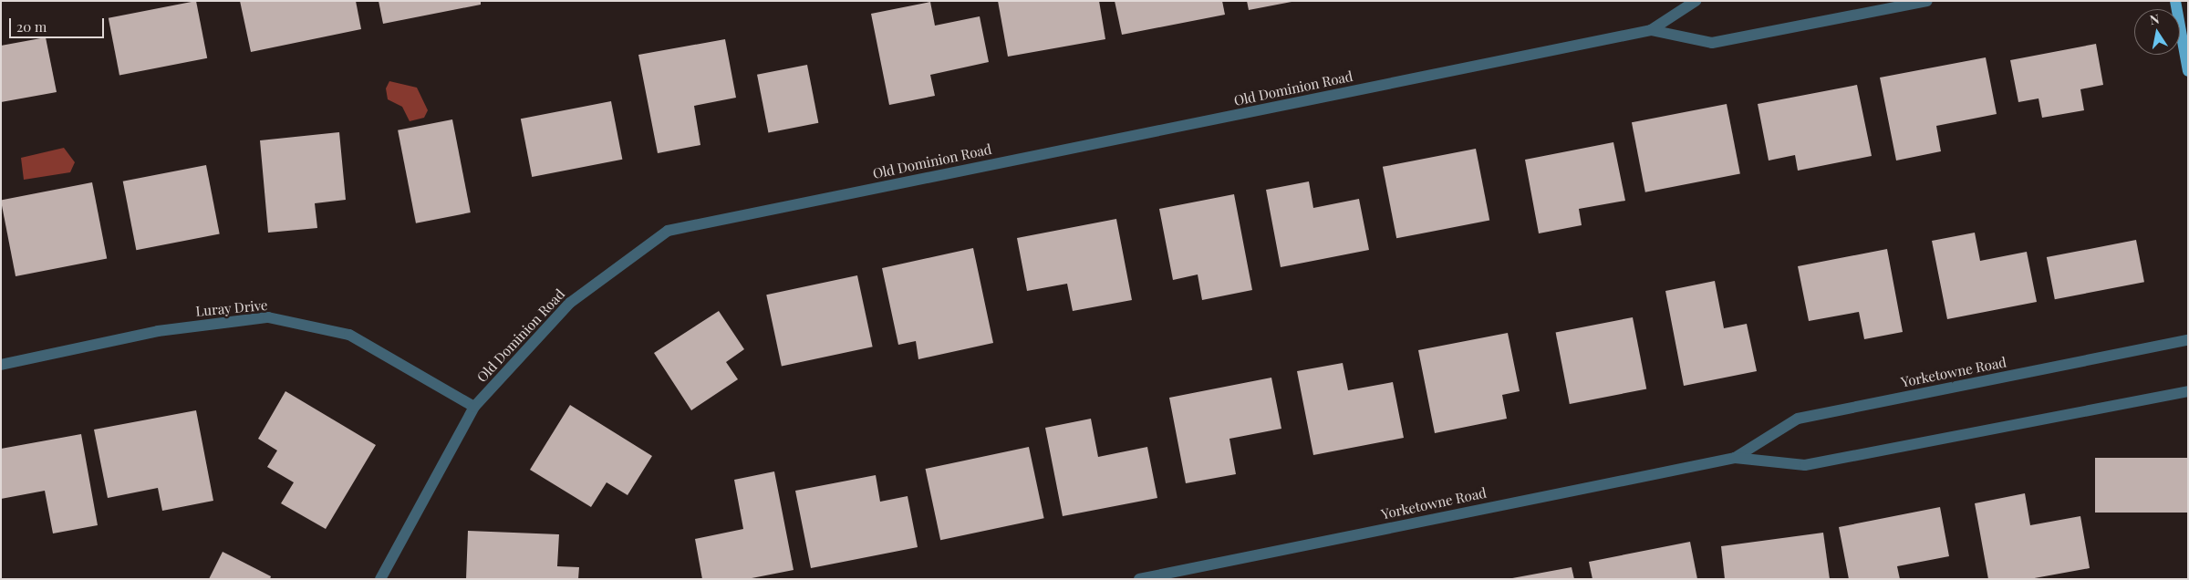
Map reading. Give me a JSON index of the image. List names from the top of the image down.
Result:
{
  "streets": {
    "street": ["Old Dominion Road", "Luray Drive", "Yorketowne Road"]
  },
  "crossings": [
    ["Old Dominion Road", "Luray Drive"]
  ],
  "scale_bar": "20 m",
  "north": "top"
}
